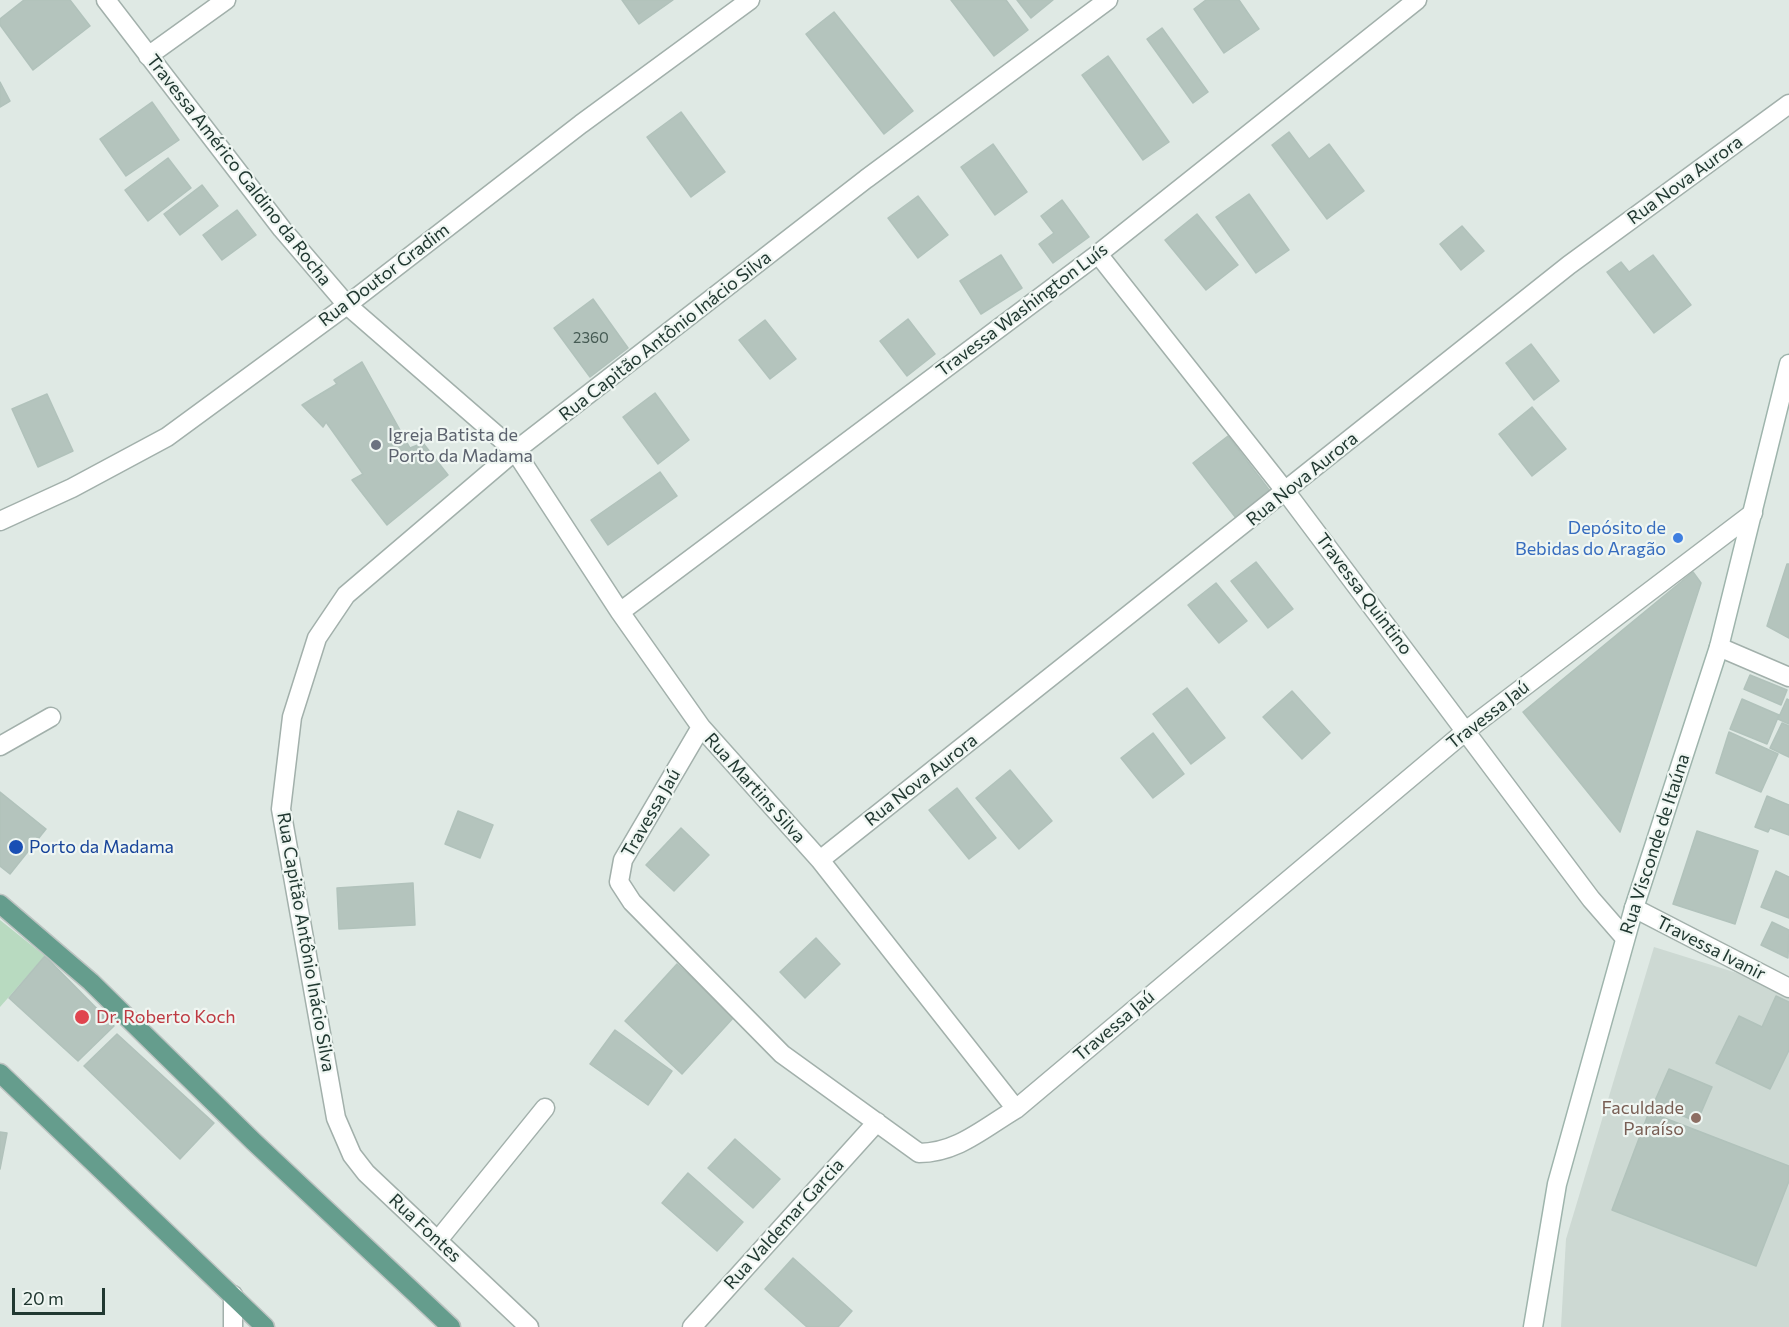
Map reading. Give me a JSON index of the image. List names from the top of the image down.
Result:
{
  "streets": {
    "street": [
      "Travessa Américo Galdino da Rocha",
      "Rua Nova Aurora",
      "Rua Doutor Gradim",
      "Travessa Washington Luís",
      "Rua Capitão Antônio Inácio Silva",
      "Travessa Quintino",
      "Travessa Jaú",
      "Rua Martins Silva",
      "Rua Visconde de Itaúna",
      "Travessa Ivanir",
      "Rua Valdemar Garcia",
      "Rua Fontes"
    ]
  },
  "crossings": [
    ["Travessa Américo Galdino da Rocha", "Rua Doutor Gradim"],
    ["Travessa Américo Galdino da Rocha", "Rua Capitão Antônio Inácio Silva"],
    ["Travessa Américo Galdino da Rocha", "Rua Martins Silva"],
    ["Rua Nova Aurora", "Travessa Quintino"],
    ["Rua Nova Aurora", "Rua Martins Silva"],
    ["Travessa Washington Luís", "Travessa Quintino"],
    ["Travessa Washington Luís", "Rua Martins Silva"],
    ["Rua Capitão Antônio Inácio Silva", "Rua Martins Silva"],
    ["Rua Capitão Antônio Inácio Silva", "Rua Fontes"],
    ["Travessa Quintino", "Travessa Jaú"],
    ["Travessa Quintino", "Rua Visconde de Itaúna"],
    ["Travessa Jaú", "Rua Martins Silva"],
    ["Travessa Jaú", "Rua Visconde de Itaúna"],
    ["Travessa Jaú", "Rua Valdemar Garcia"],
    ["Rua Visconde de Itaúna", "Travessa Ivanir"]
  ],
  "places": [
    "Igreja Batista de Porto da Madama",
    "Depósito de Bebidas do Aragão",
    "Porto da Madama",
    "Dr. Roberto Koch",
    "Faculdade Paraíso"
  ],
  "house_numbers": ["2360"],
  "scale_bar": "20 m"
}
